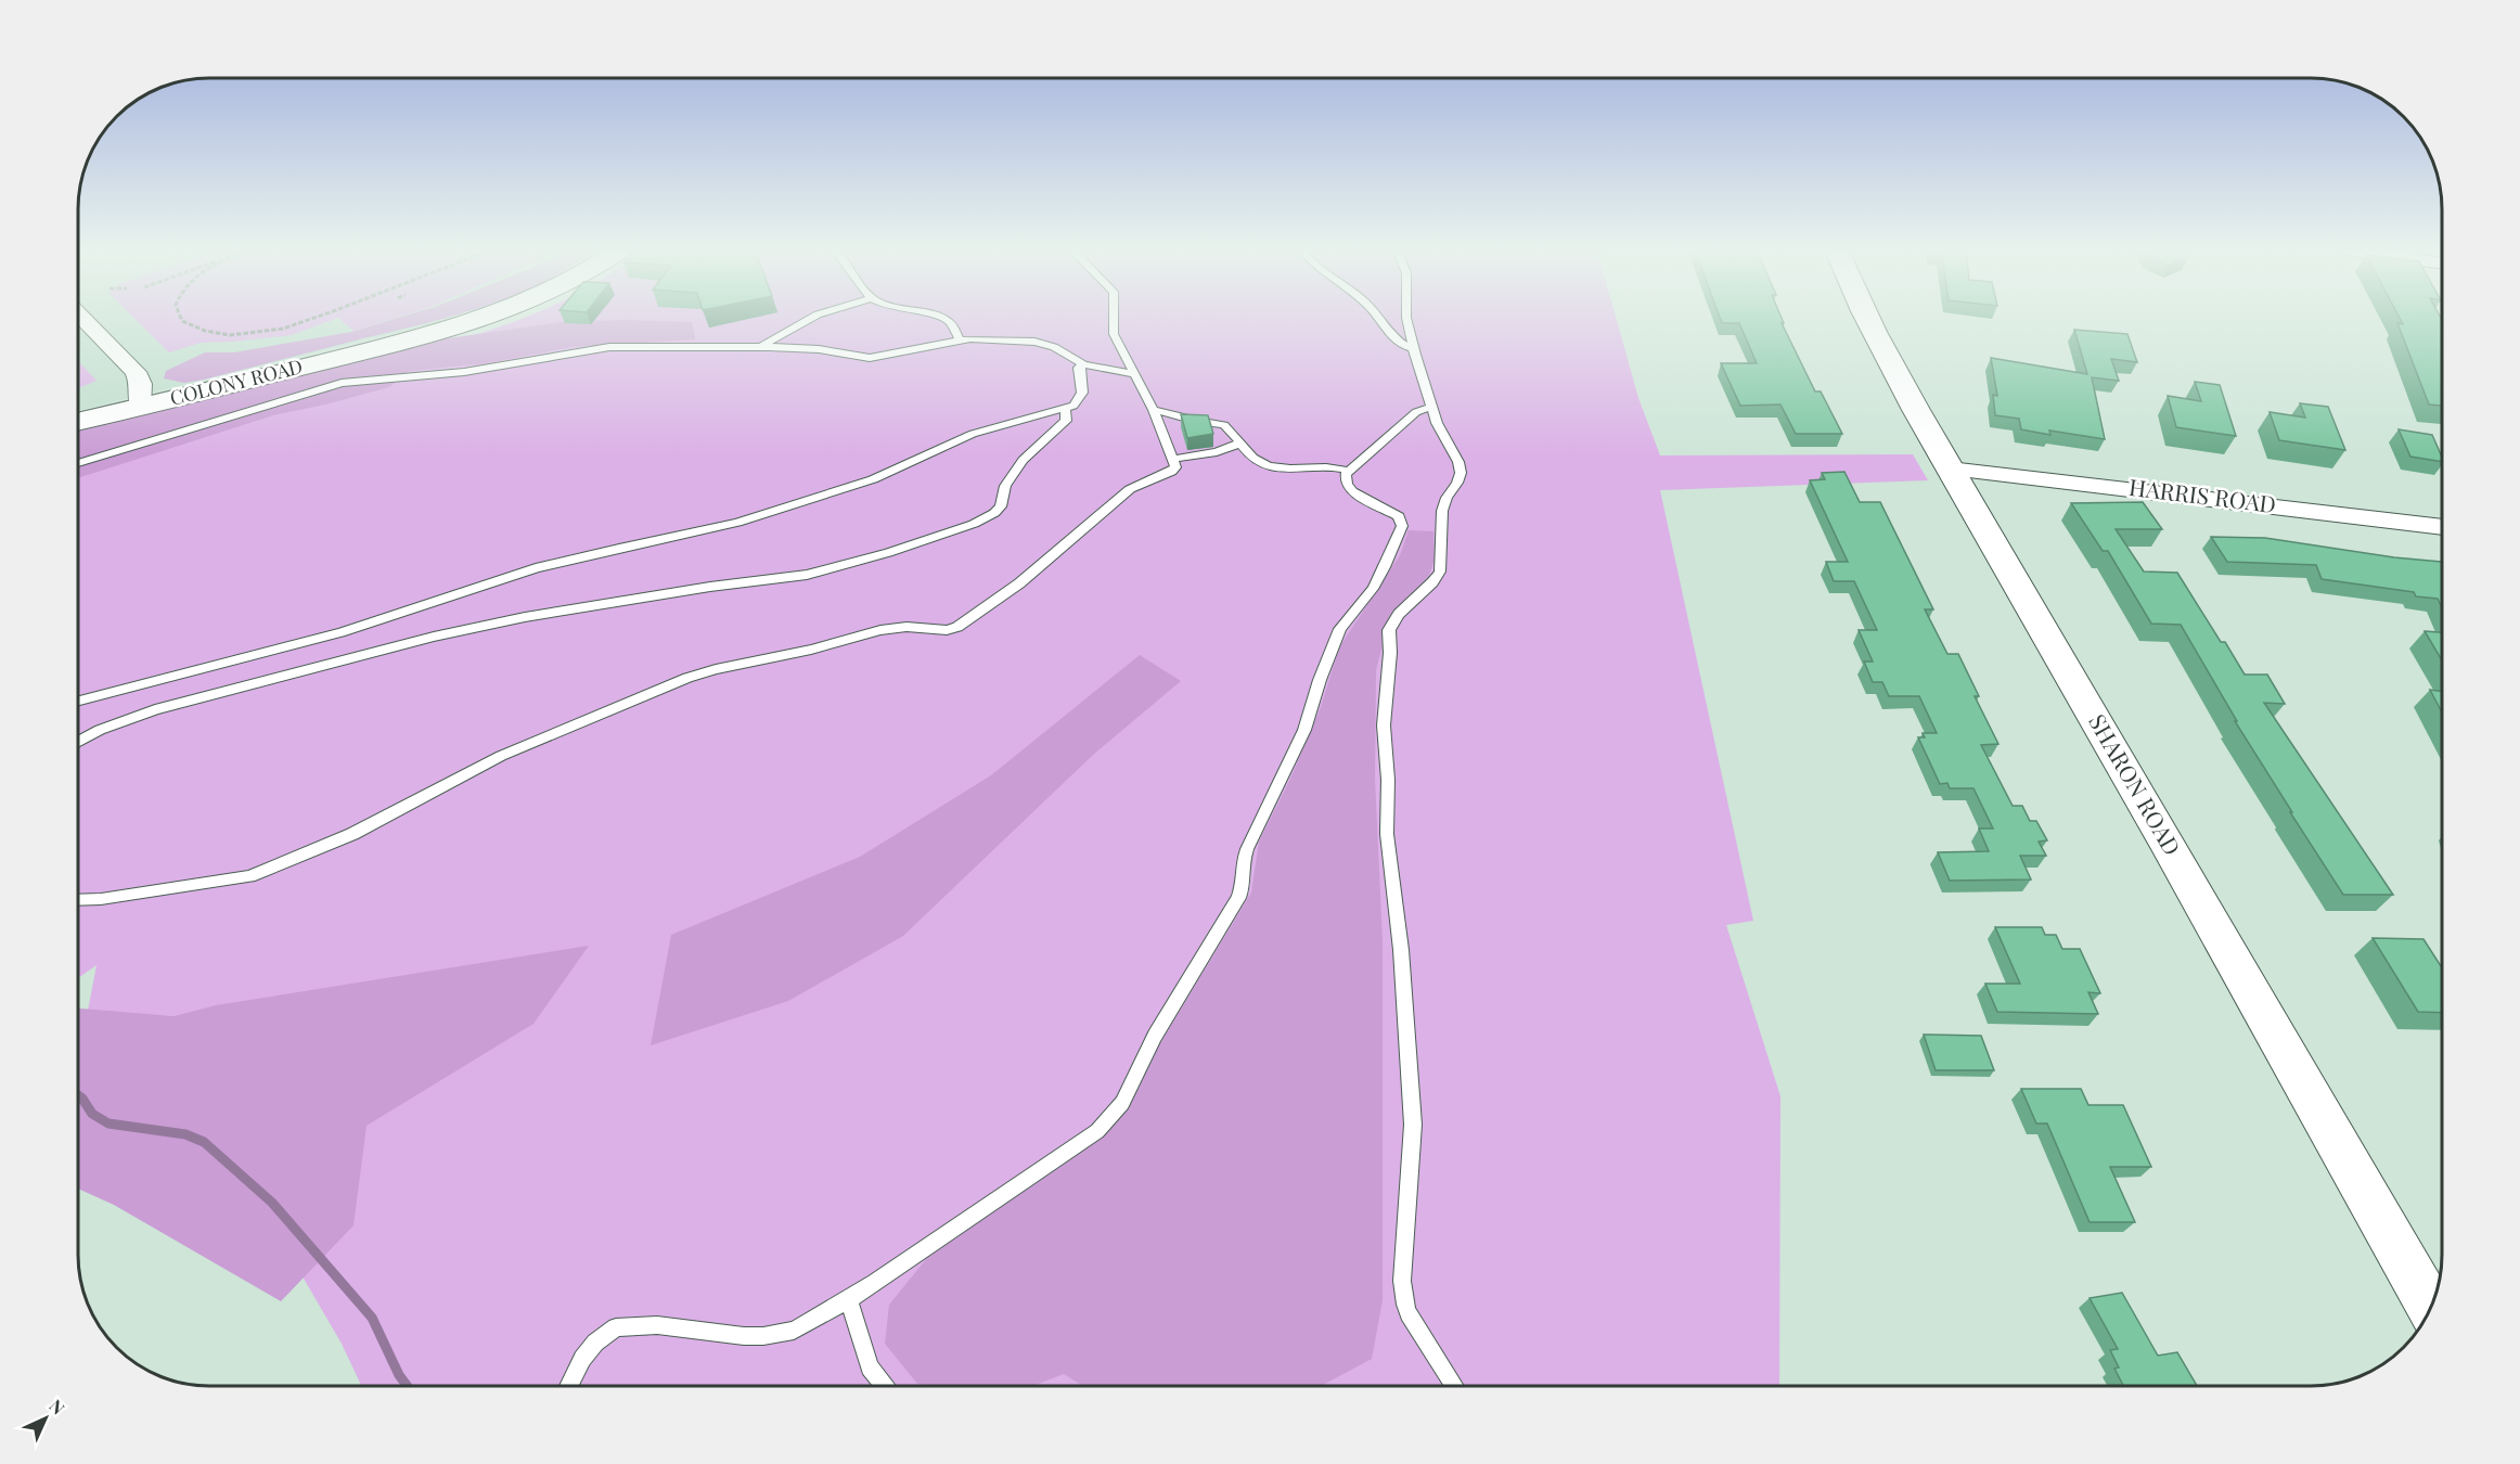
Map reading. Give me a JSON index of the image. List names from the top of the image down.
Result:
{
  "streets": {
    "street": ["COLONY ROAD", "HARRIS ROAD", "SHARON ROAD"]
  },
  "crossings": [
    ["HARRIS ROAD", "SHARON ROAD"]
  ],
  "north": "top right"
}
